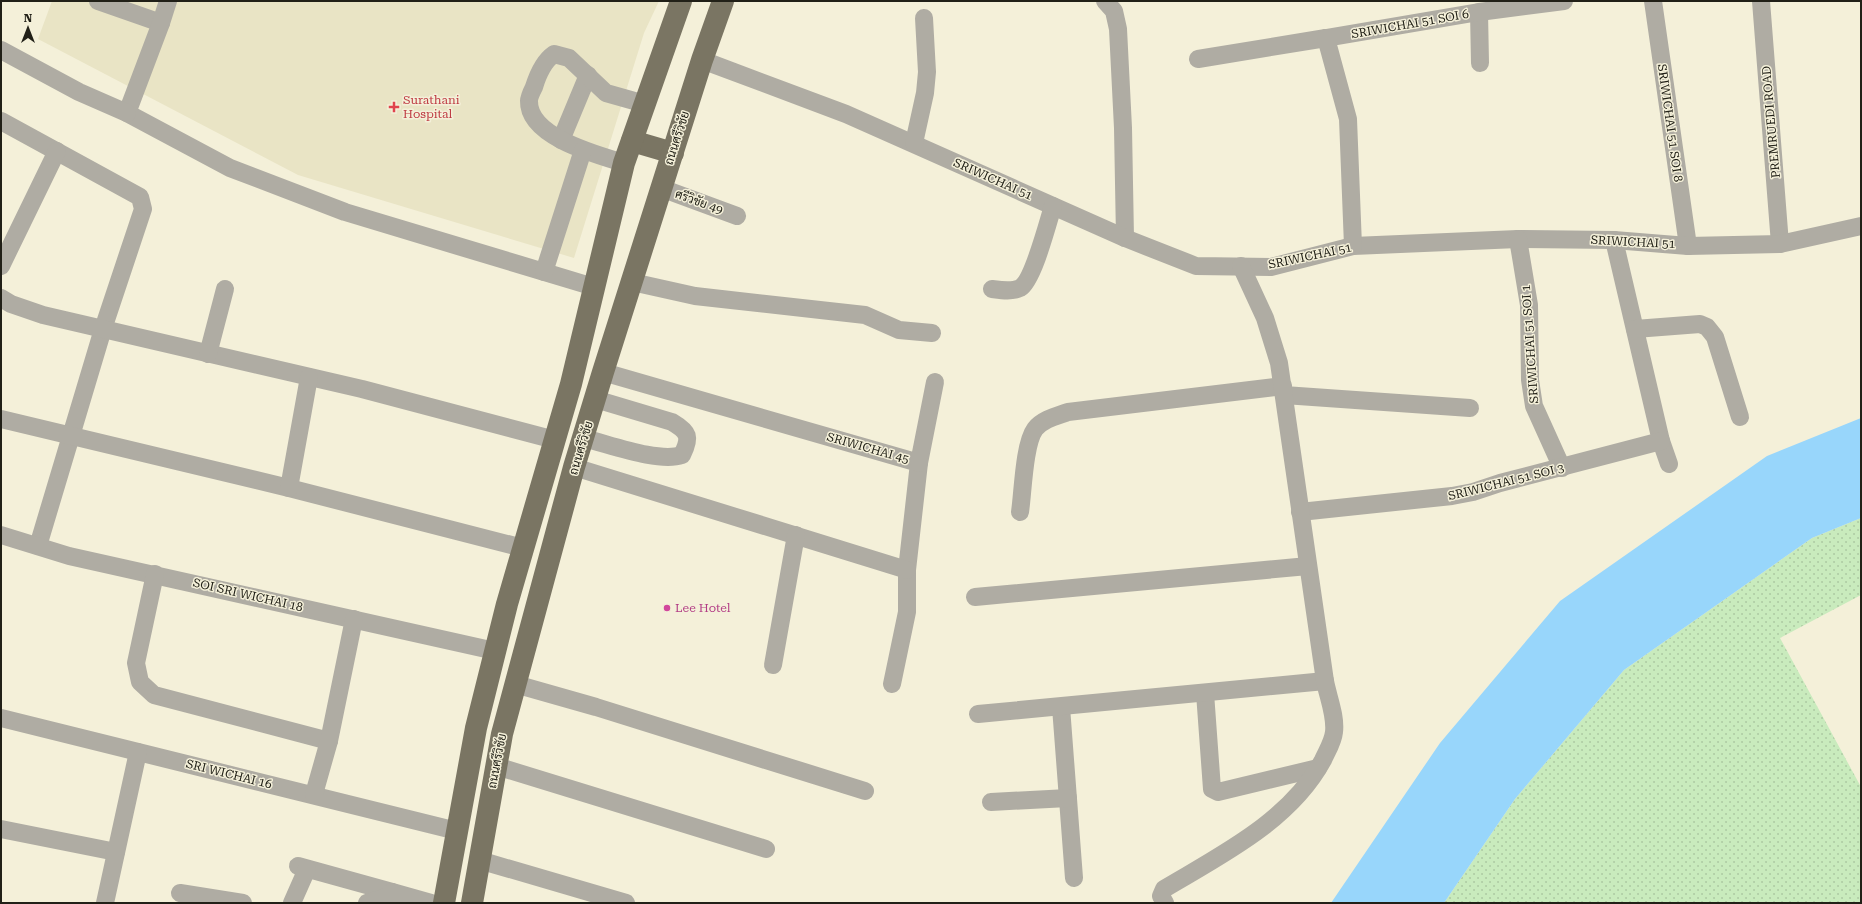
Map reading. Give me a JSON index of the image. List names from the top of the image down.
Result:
{
  "streets": {
    "main road": ["ถนนศรีวิชัย"],
    "street": [
      "SRIWICHAI 51 SOI 6",
      "PREMRUEDI ROAD",
      "SRIWICHAI 51 SOI 8",
      "SRIWICHAI 51",
      "ศรีวิชัย 49",
      "SRIWICHAI 51 SOI 1",
      "SRIWICHAI 45",
      "SRIWICHAI 51 SOI 3",
      "SOI SRI WICHAI 18",
      "SRI WICHAI 16"
    ]
  },
  "crossings": [
    ["PREMRUEDI ROAD", "SRIWICHAI 51"],
    ["SRIWICHAI 51 SOI 8", "SRIWICHAI 51"],
    ["ถนนศรีวิชัย", "SRIWICHAI 51"],
    ["ถนนศรีวิชัย", "ศรีวิชัย 49"],
    ["ถนนศรีวิชัย", "SRIWICHAI 45"],
    ["SRIWICHAI 51", "SRIWICHAI 51 SOI 1"],
    ["SRIWICHAI 51 SOI 1", "SRIWICHAI 51 SOI 3"]
  ],
  "places": {
    "health": ["Surathani Hospital"],
    "other": ["Lee Hotel"]
  },
  "north": "top"
}
